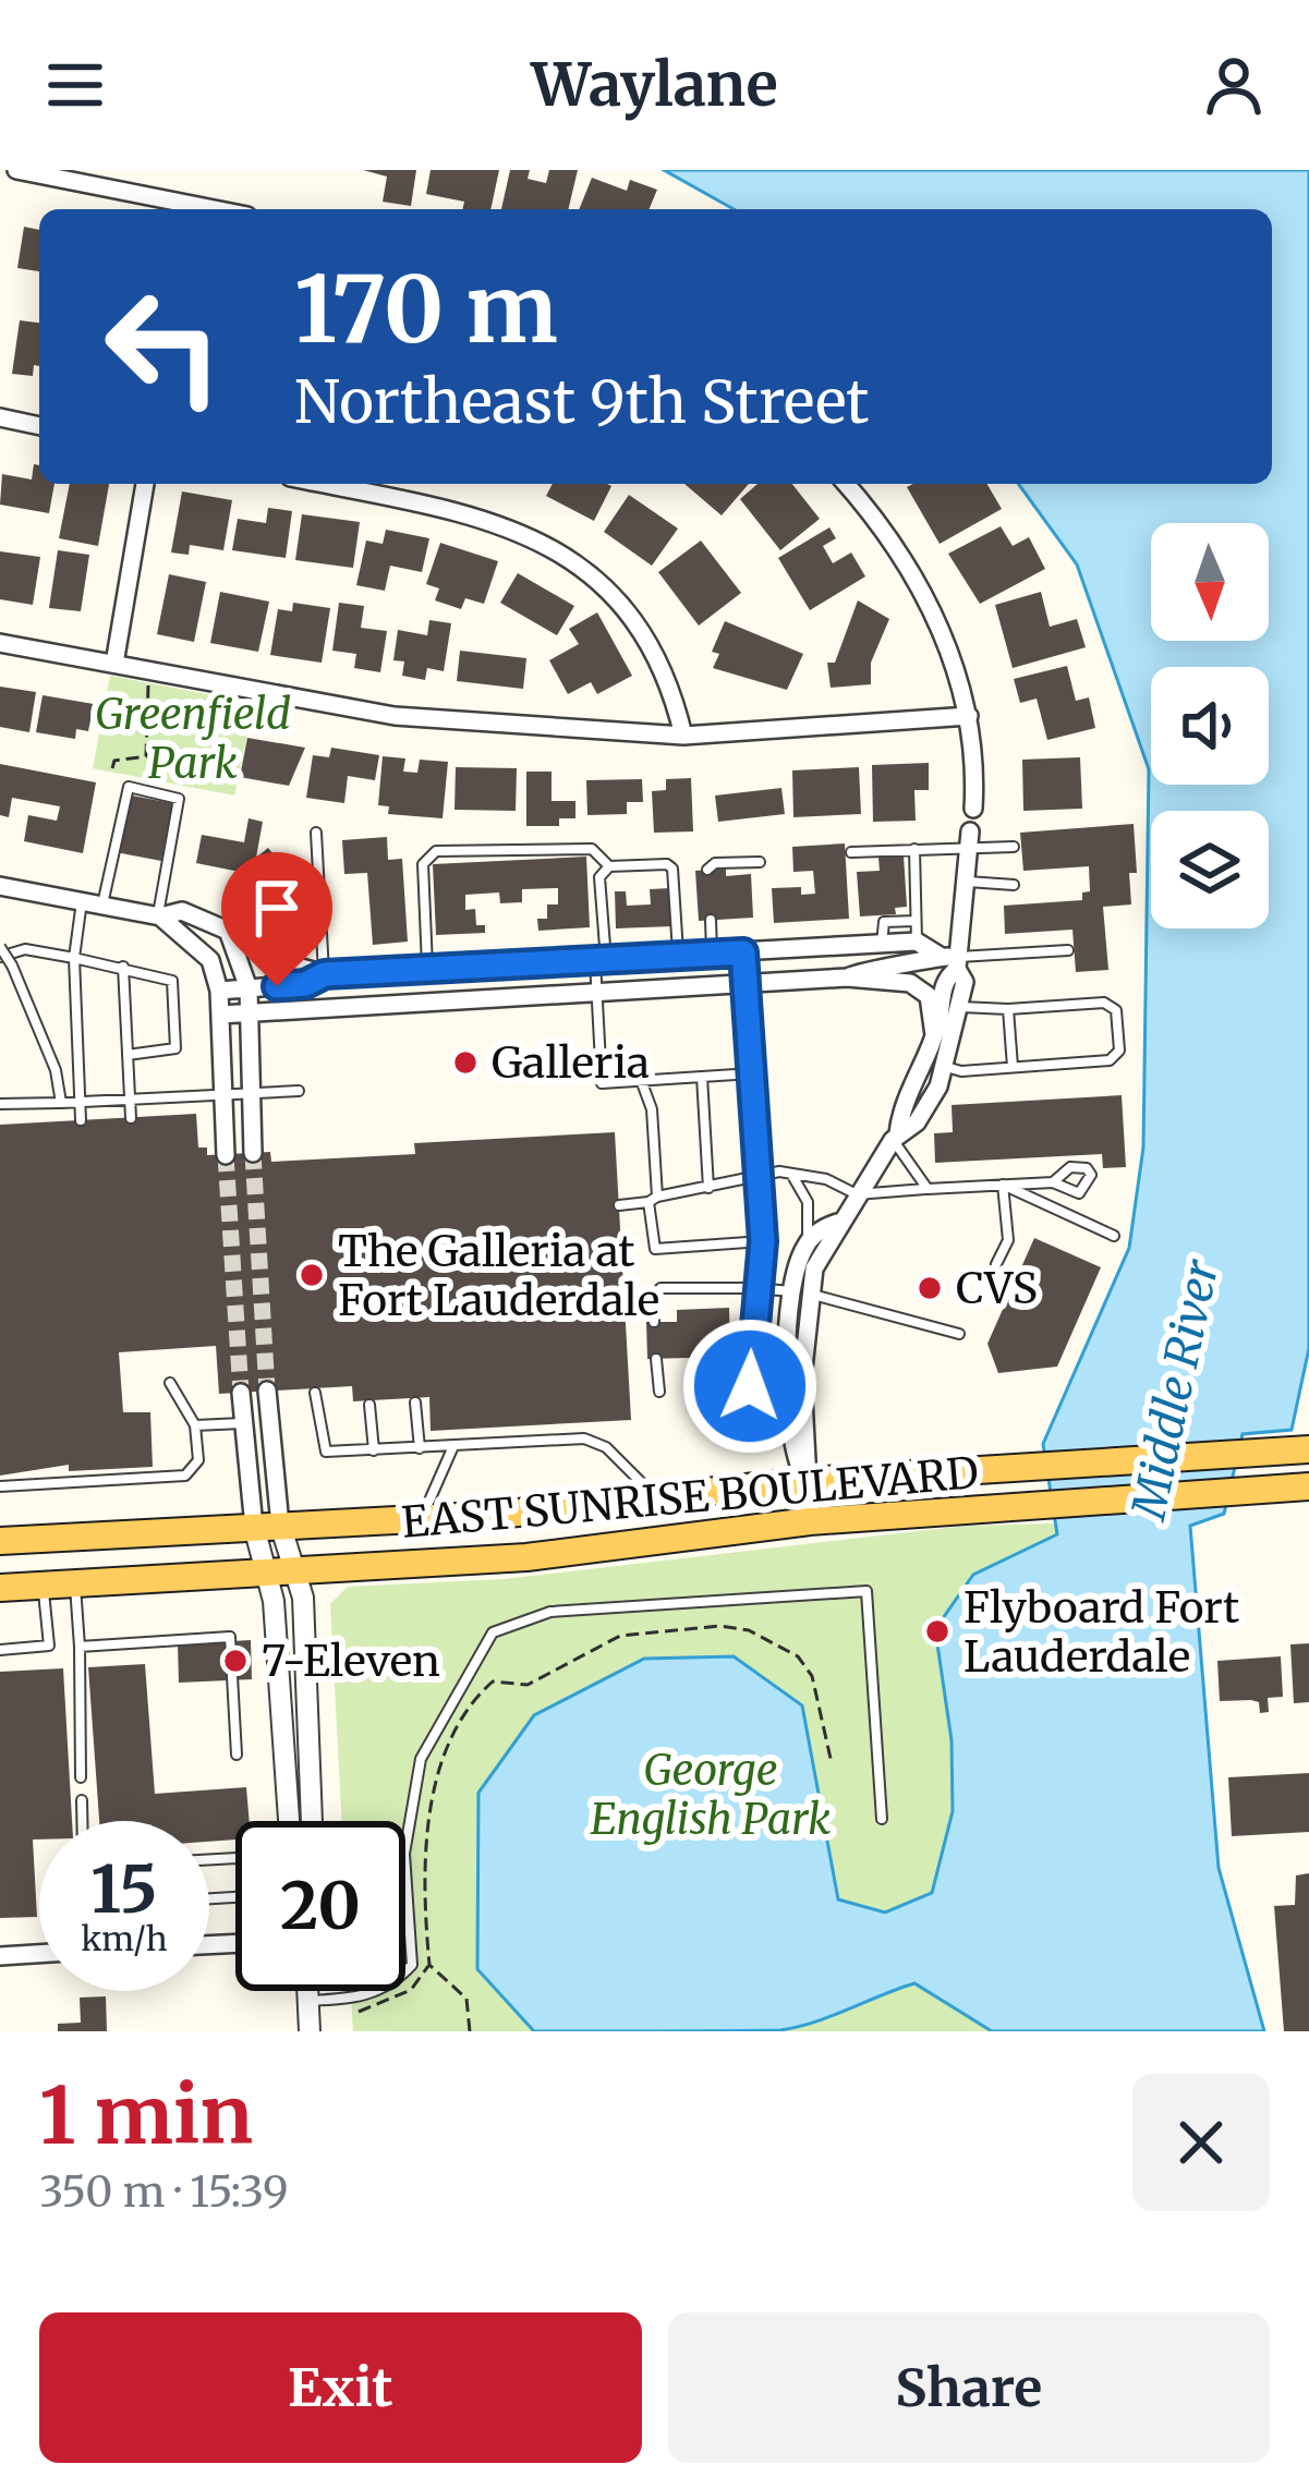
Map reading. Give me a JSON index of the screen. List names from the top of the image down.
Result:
{
  "streets": {
    "main road": ["EAST SUNRISE BOULEVARD"]
  },
  "water": ["Middle River"],
  "parks": ["Greenfield Park", "George English Park"],
  "places": [
    "Galleria",
    "The Galleria at Fort Lauderdale",
    "CVS",
    "Flyboard Fort Lauderdale",
    "7-Eleven"
  ],
  "north": "bottom",
  "page": {
    "header": "Waylane",
    "turn": ["170 m", "Northeast 9th Street"],
    "speed": "15 km/h",
    "limit": "20",
    "heading": ["1 min", "350 m · 15:39"],
    "buttons": ["Exit", "Share"]
  }
}
